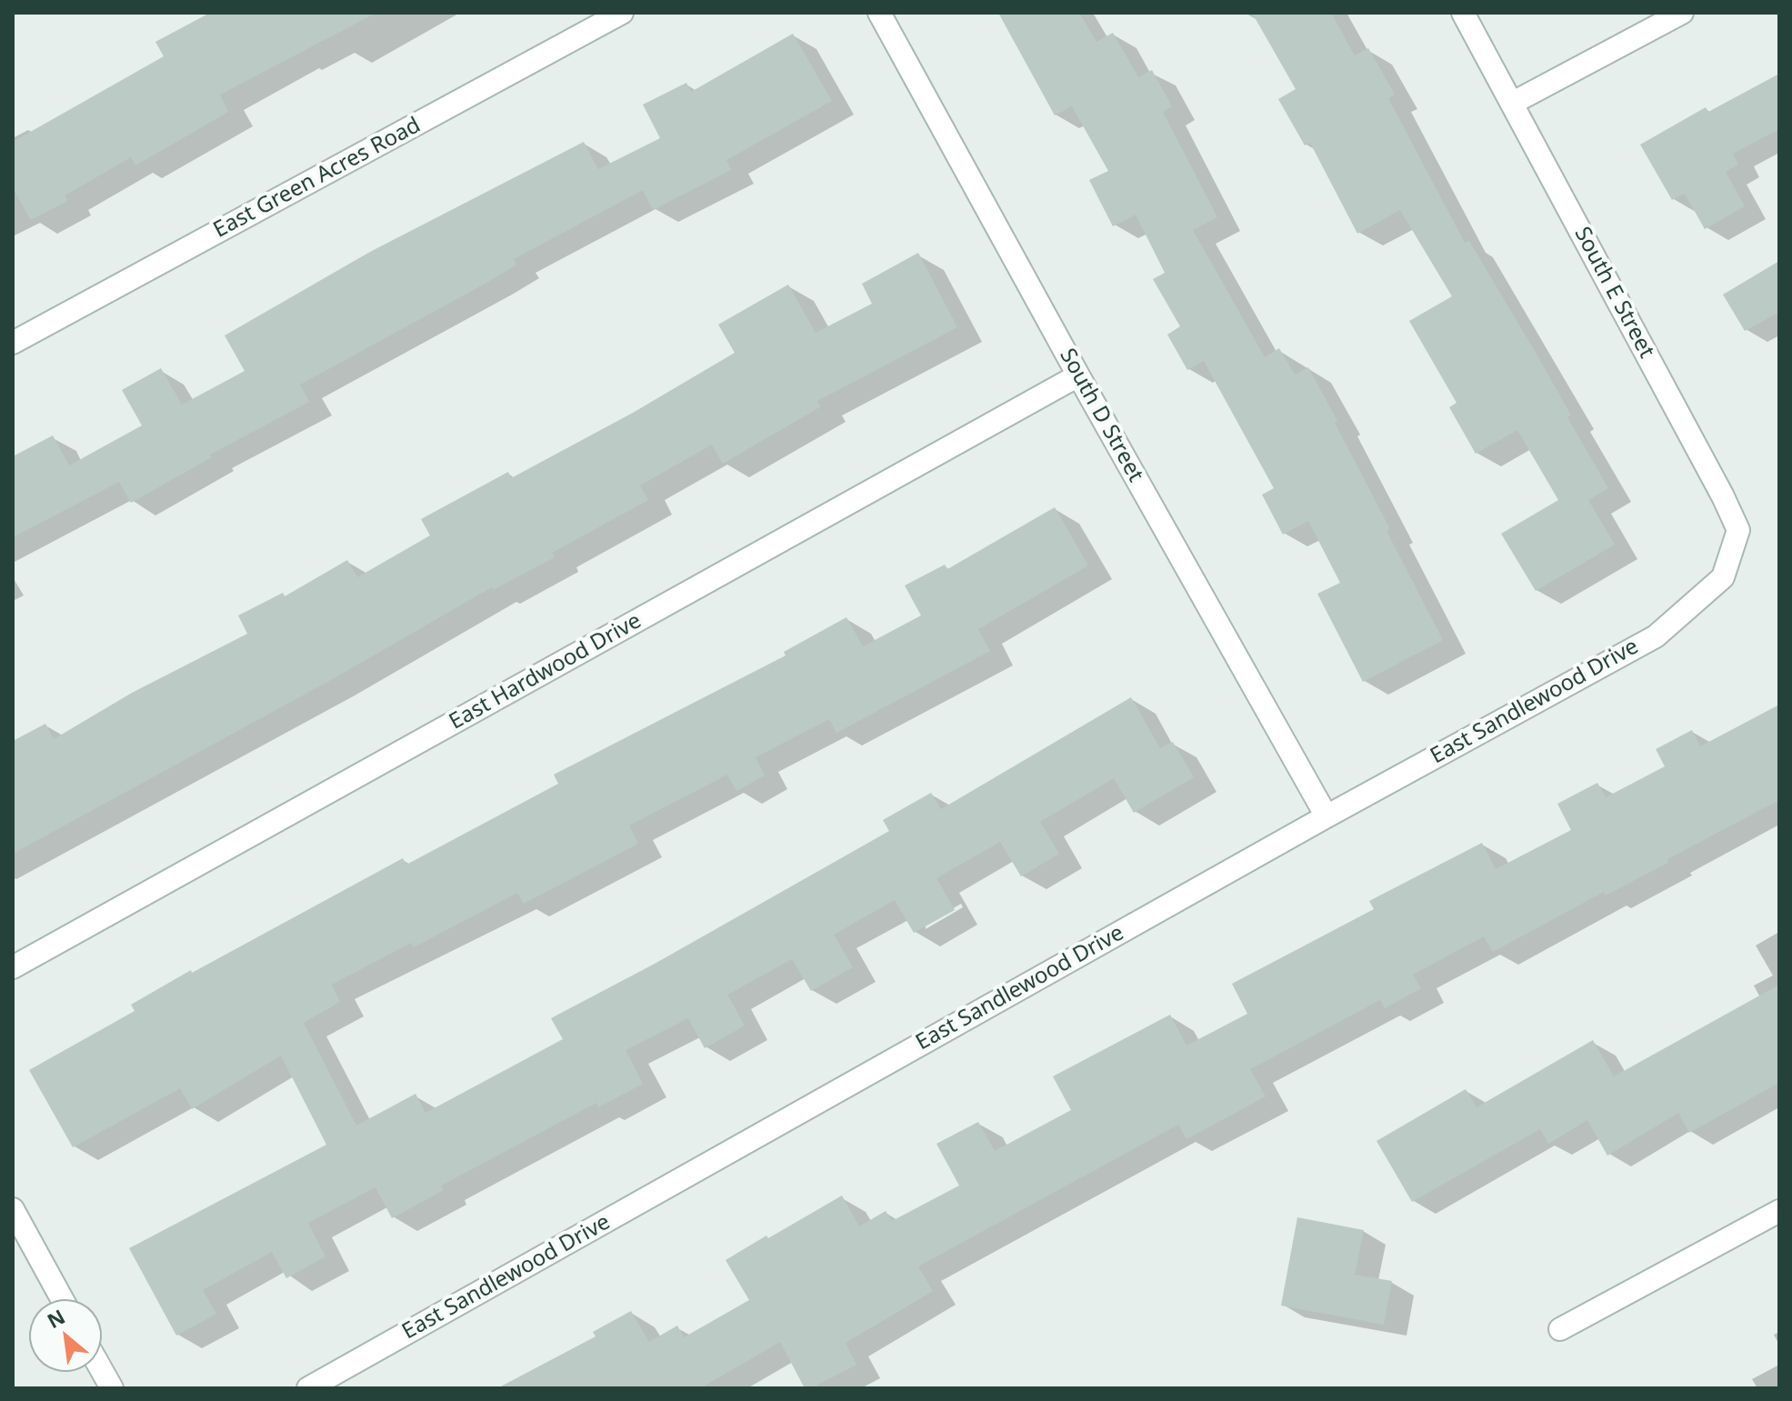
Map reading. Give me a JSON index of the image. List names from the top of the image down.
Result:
{
  "streets": {
    "street": [
      "East Green Acres Road",
      "South E Street",
      "South D Street",
      "East Hardwood Drive",
      "East Sandlewood Drive"
    ]
  },
  "crossings": [
    ["South E Street", "East Sandlewood Drive"],
    ["South D Street", "East Hardwood Drive"],
    ["South D Street", "East Sandlewood Drive"]
  ],
  "north": "top left"
}
